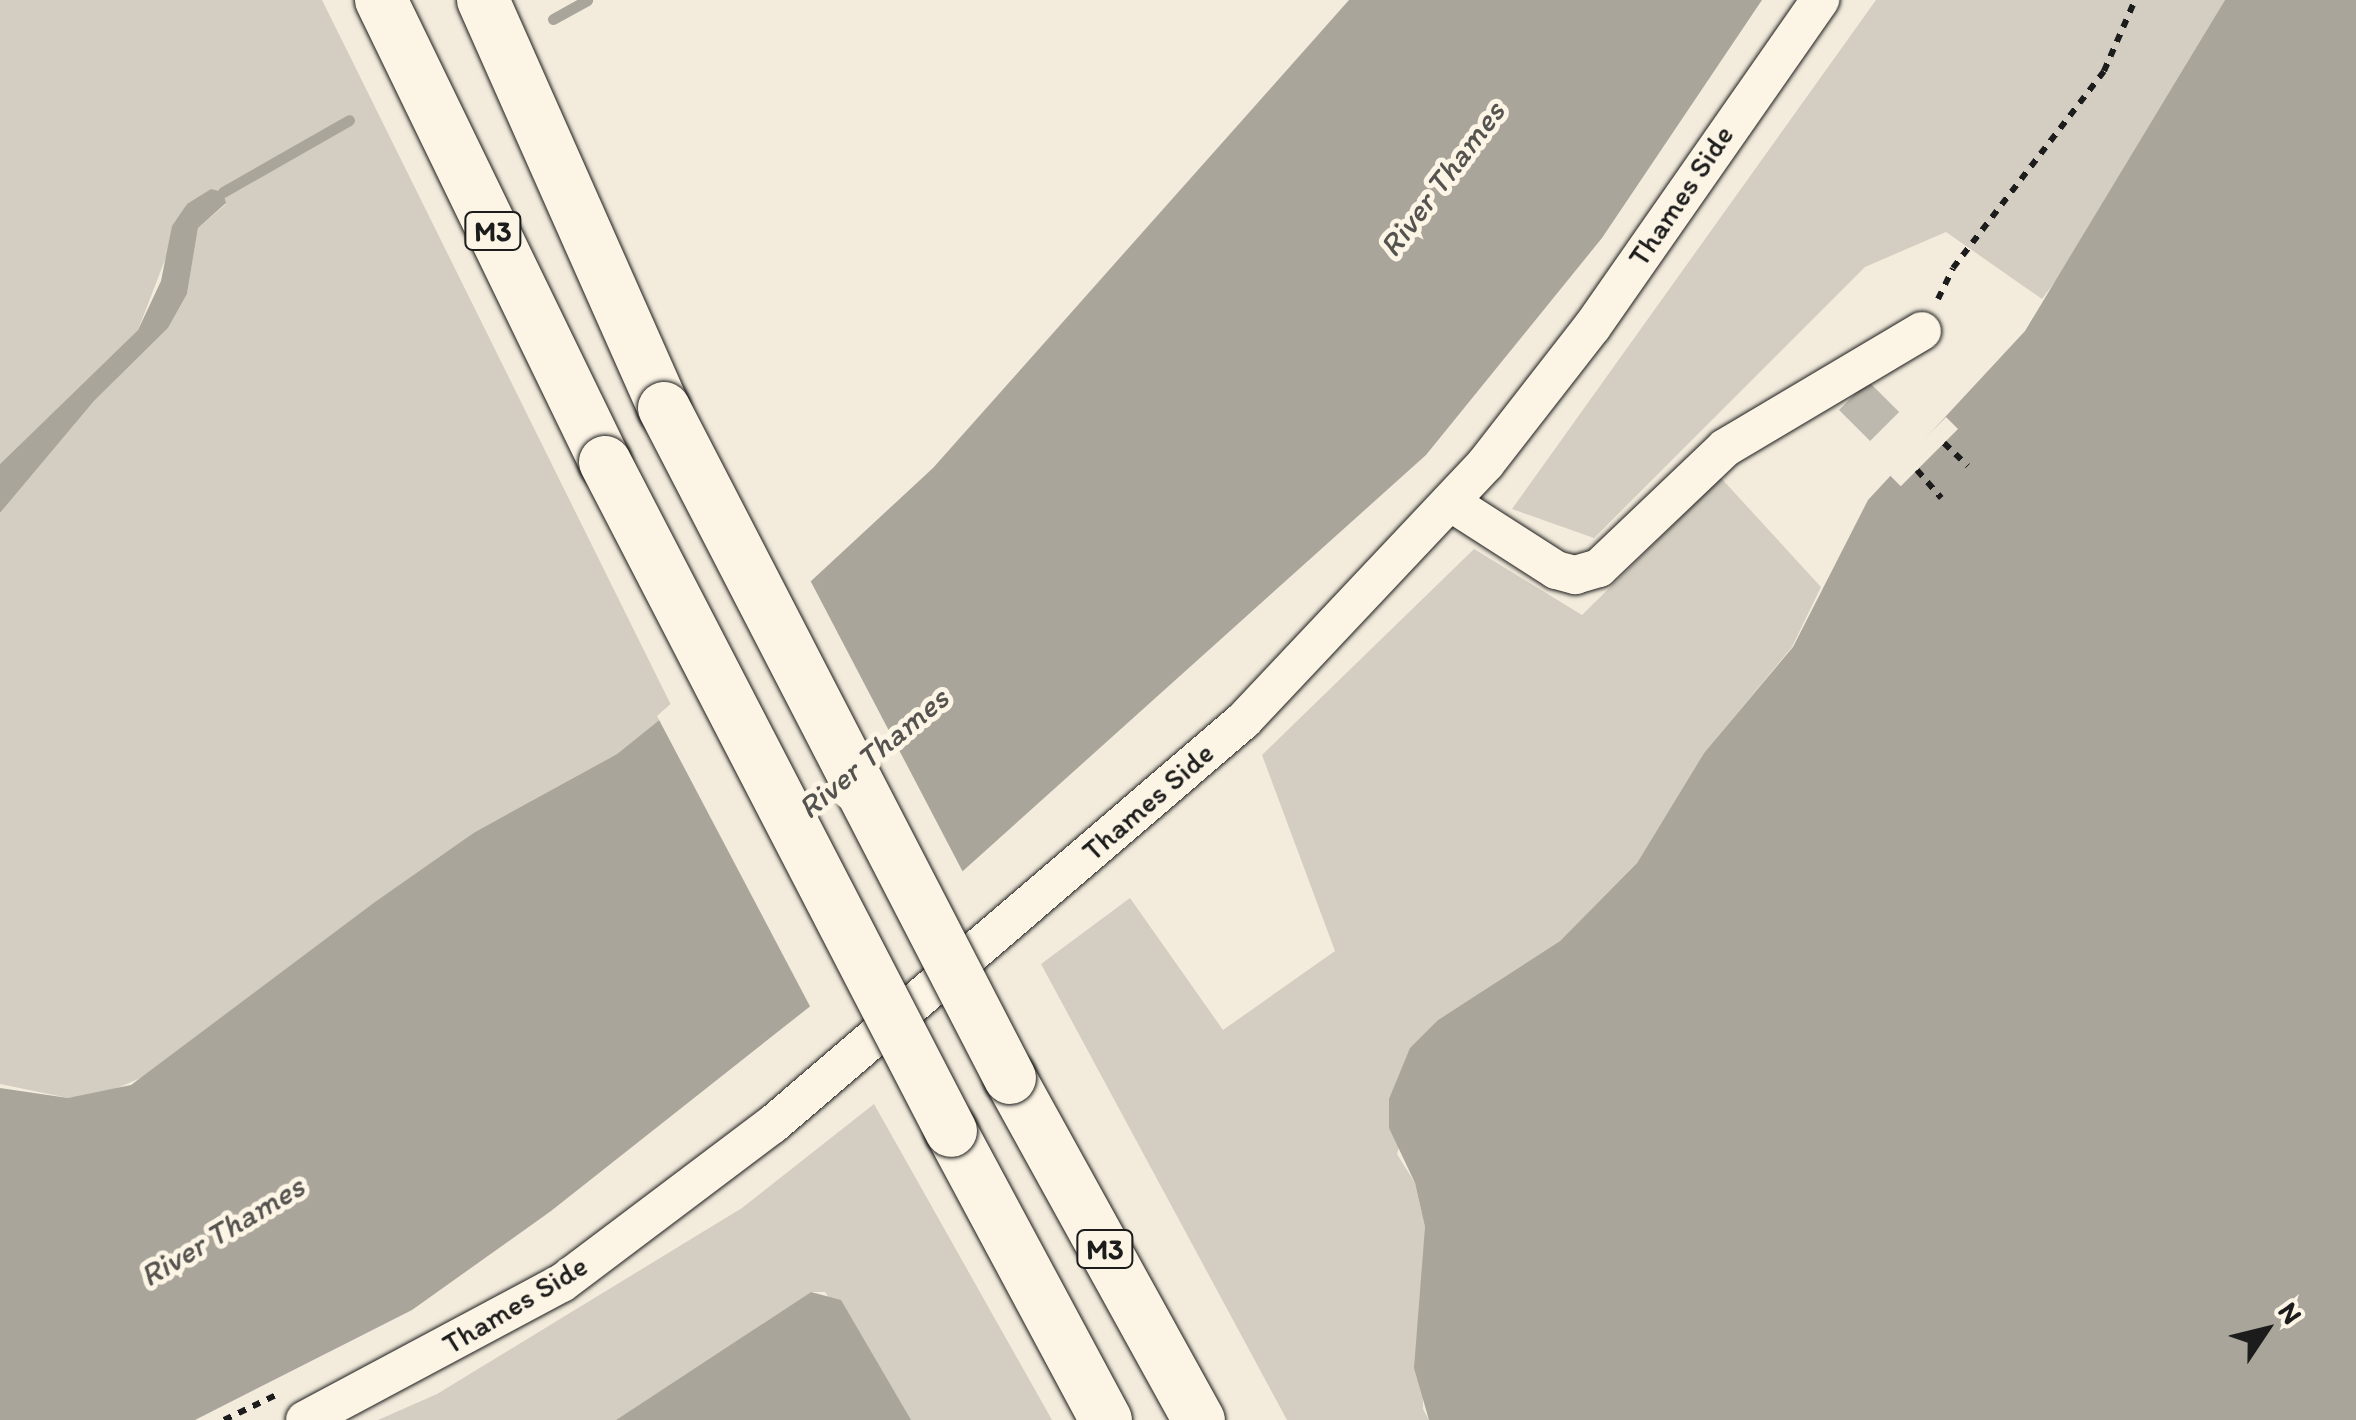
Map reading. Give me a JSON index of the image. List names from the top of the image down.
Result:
{
  "streets": {
    "highway": ["M3"],
    "street": ["Thames Side"]
  },
  "water": ["River Thames"],
  "north": "top right"
}
